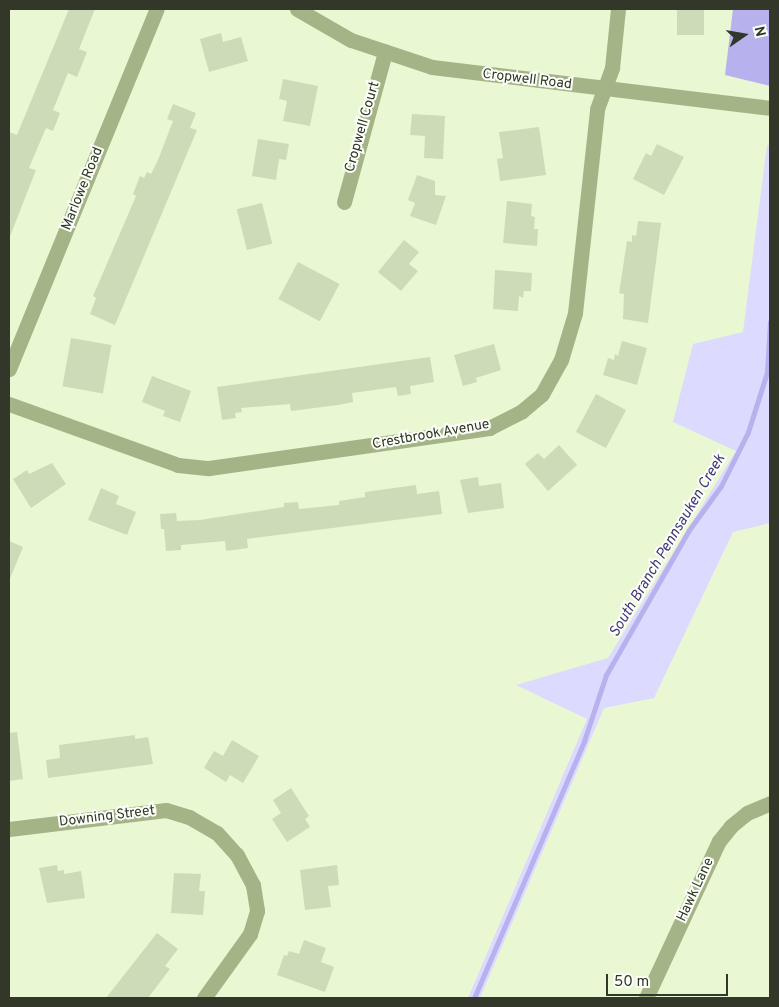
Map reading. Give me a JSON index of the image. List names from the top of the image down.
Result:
{
  "streets": {
    "street": [
      "Cropwell Road",
      "Cropwell Court",
      "Marlowe Road",
      "Crestbrook Avenue",
      "Downing Street",
      "Hawk Lane"
    ]
  },
  "crossings": [
    ["Cropwell Road", "Cropwell Court"],
    ["Cropwell Road", "Crestbrook Avenue"]
  ],
  "water": ["South Branch Pennsauken Creek"],
  "scale_bar": "50 m",
  "north": "right"
}
